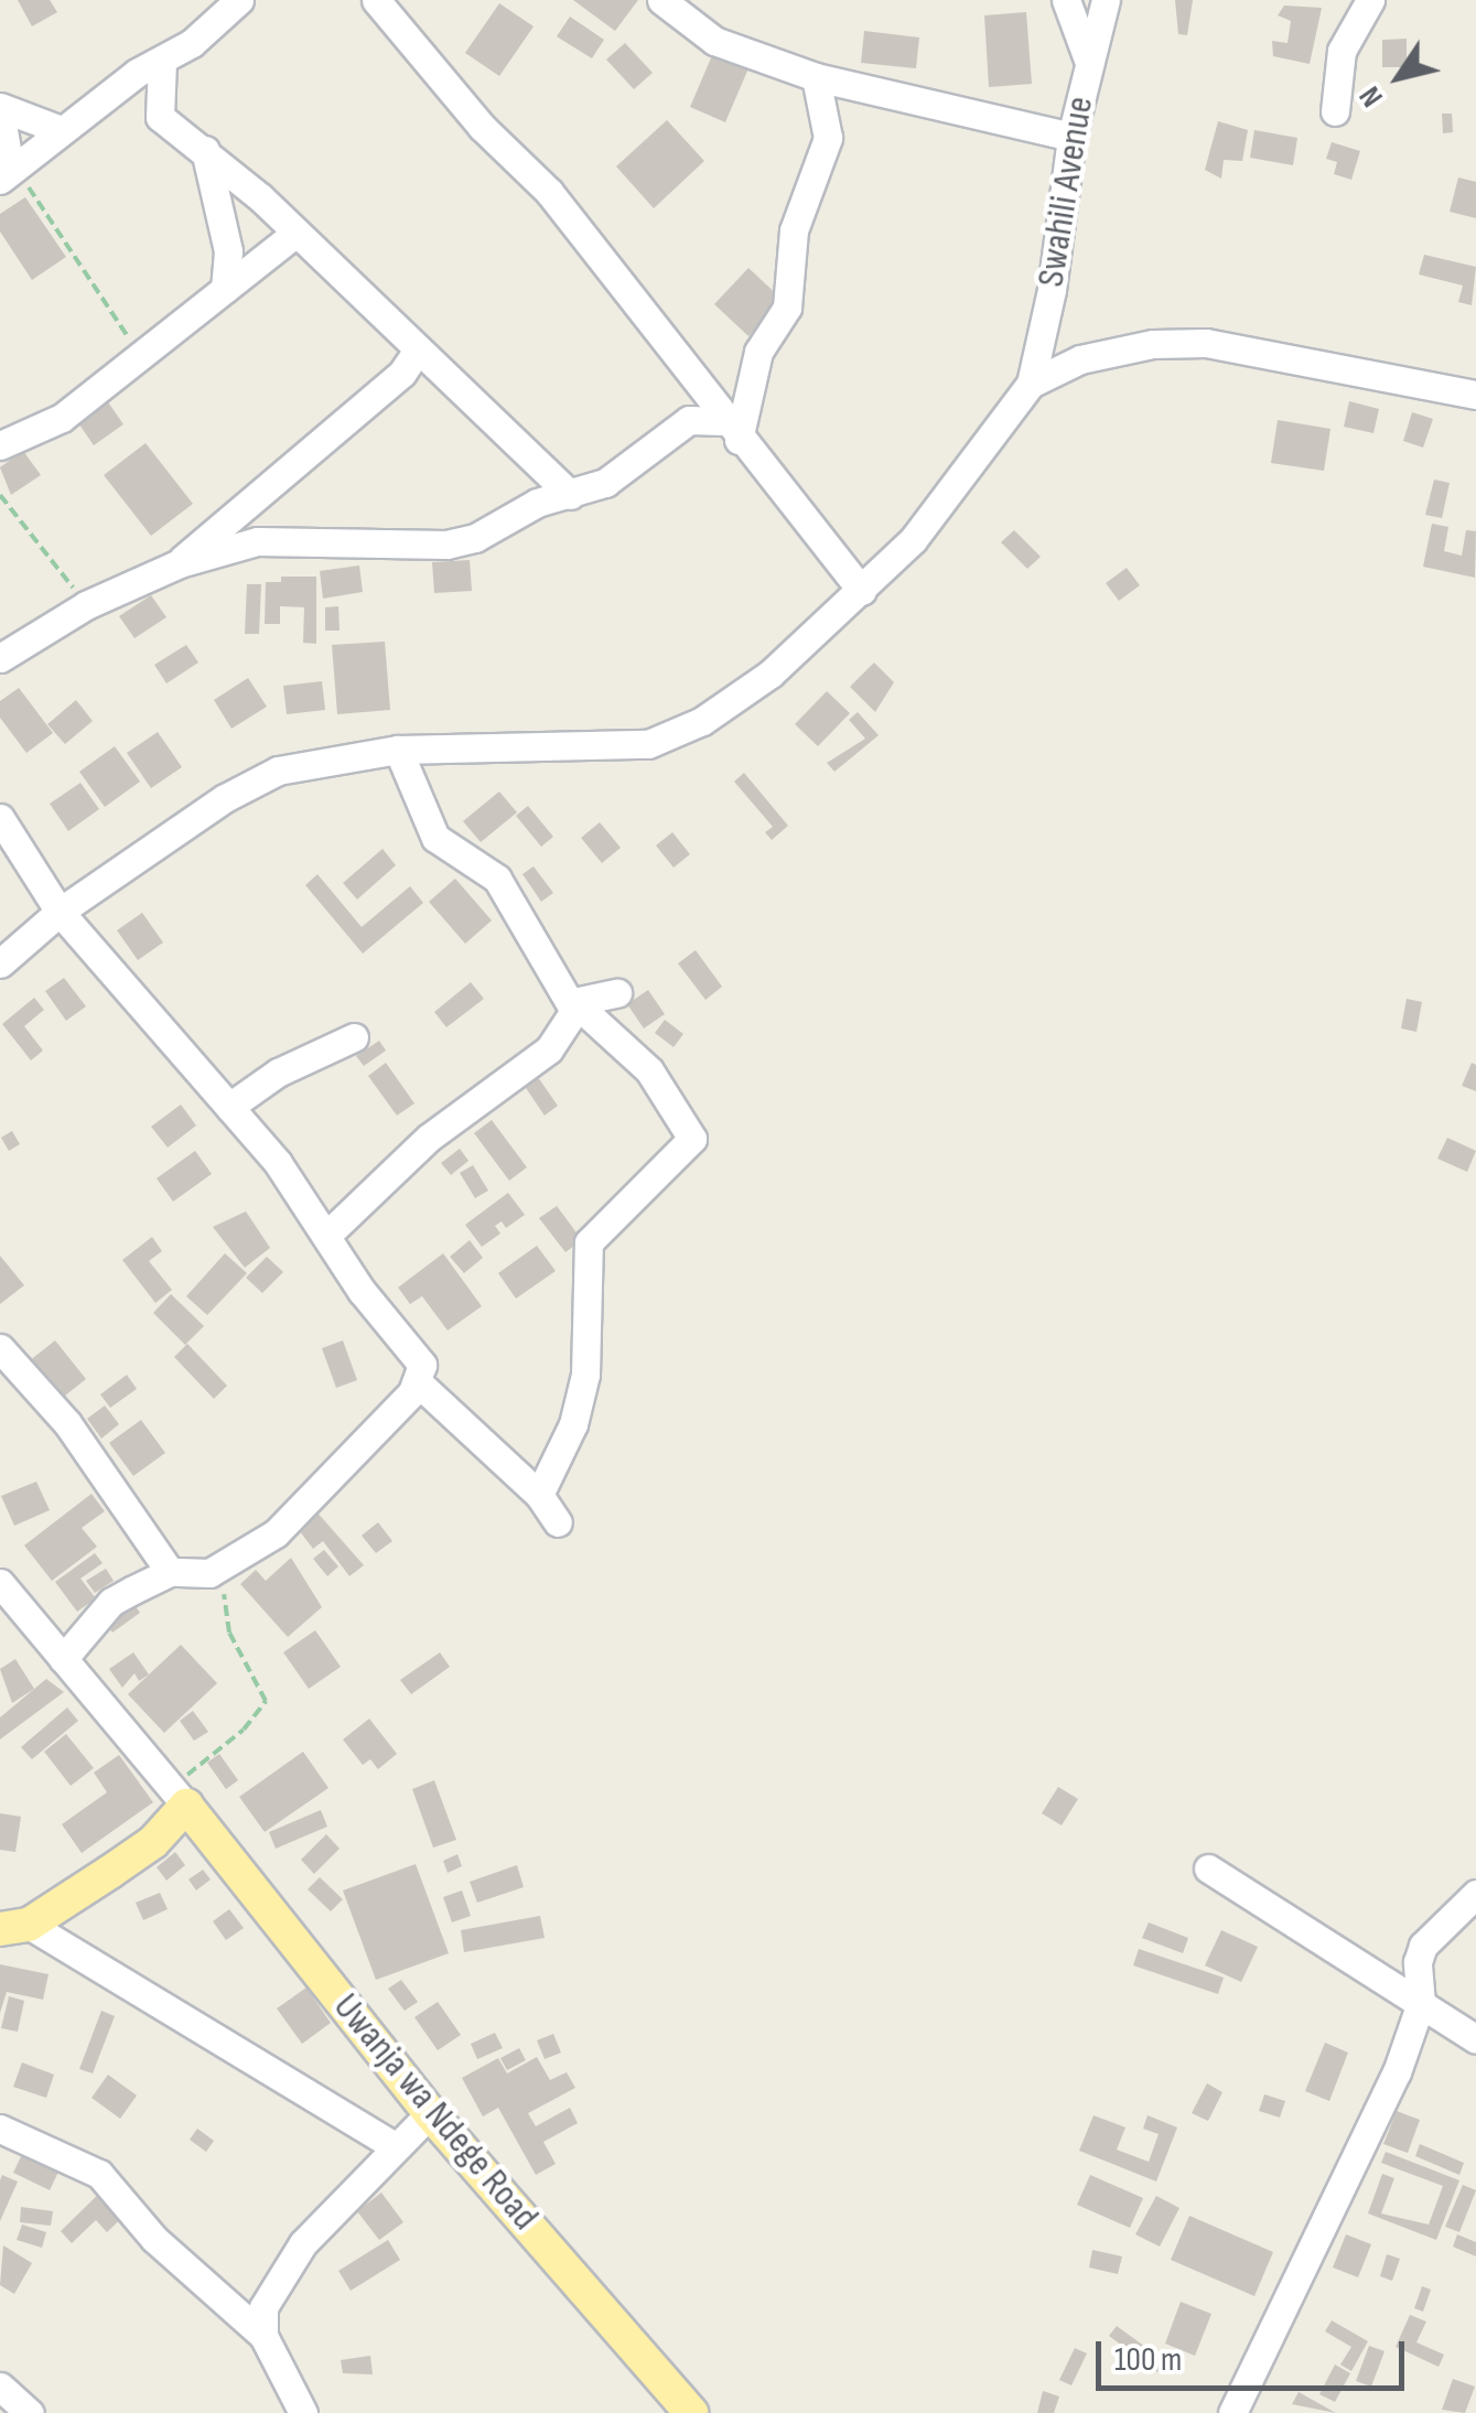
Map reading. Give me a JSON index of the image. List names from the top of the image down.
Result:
{
  "streets": {
    "main road": ["Uwanja wa Ndege Road"],
    "street": ["Swahili Avenue"]
  },
  "scale_bar": "100 m",
  "north": "bottom left"
}
